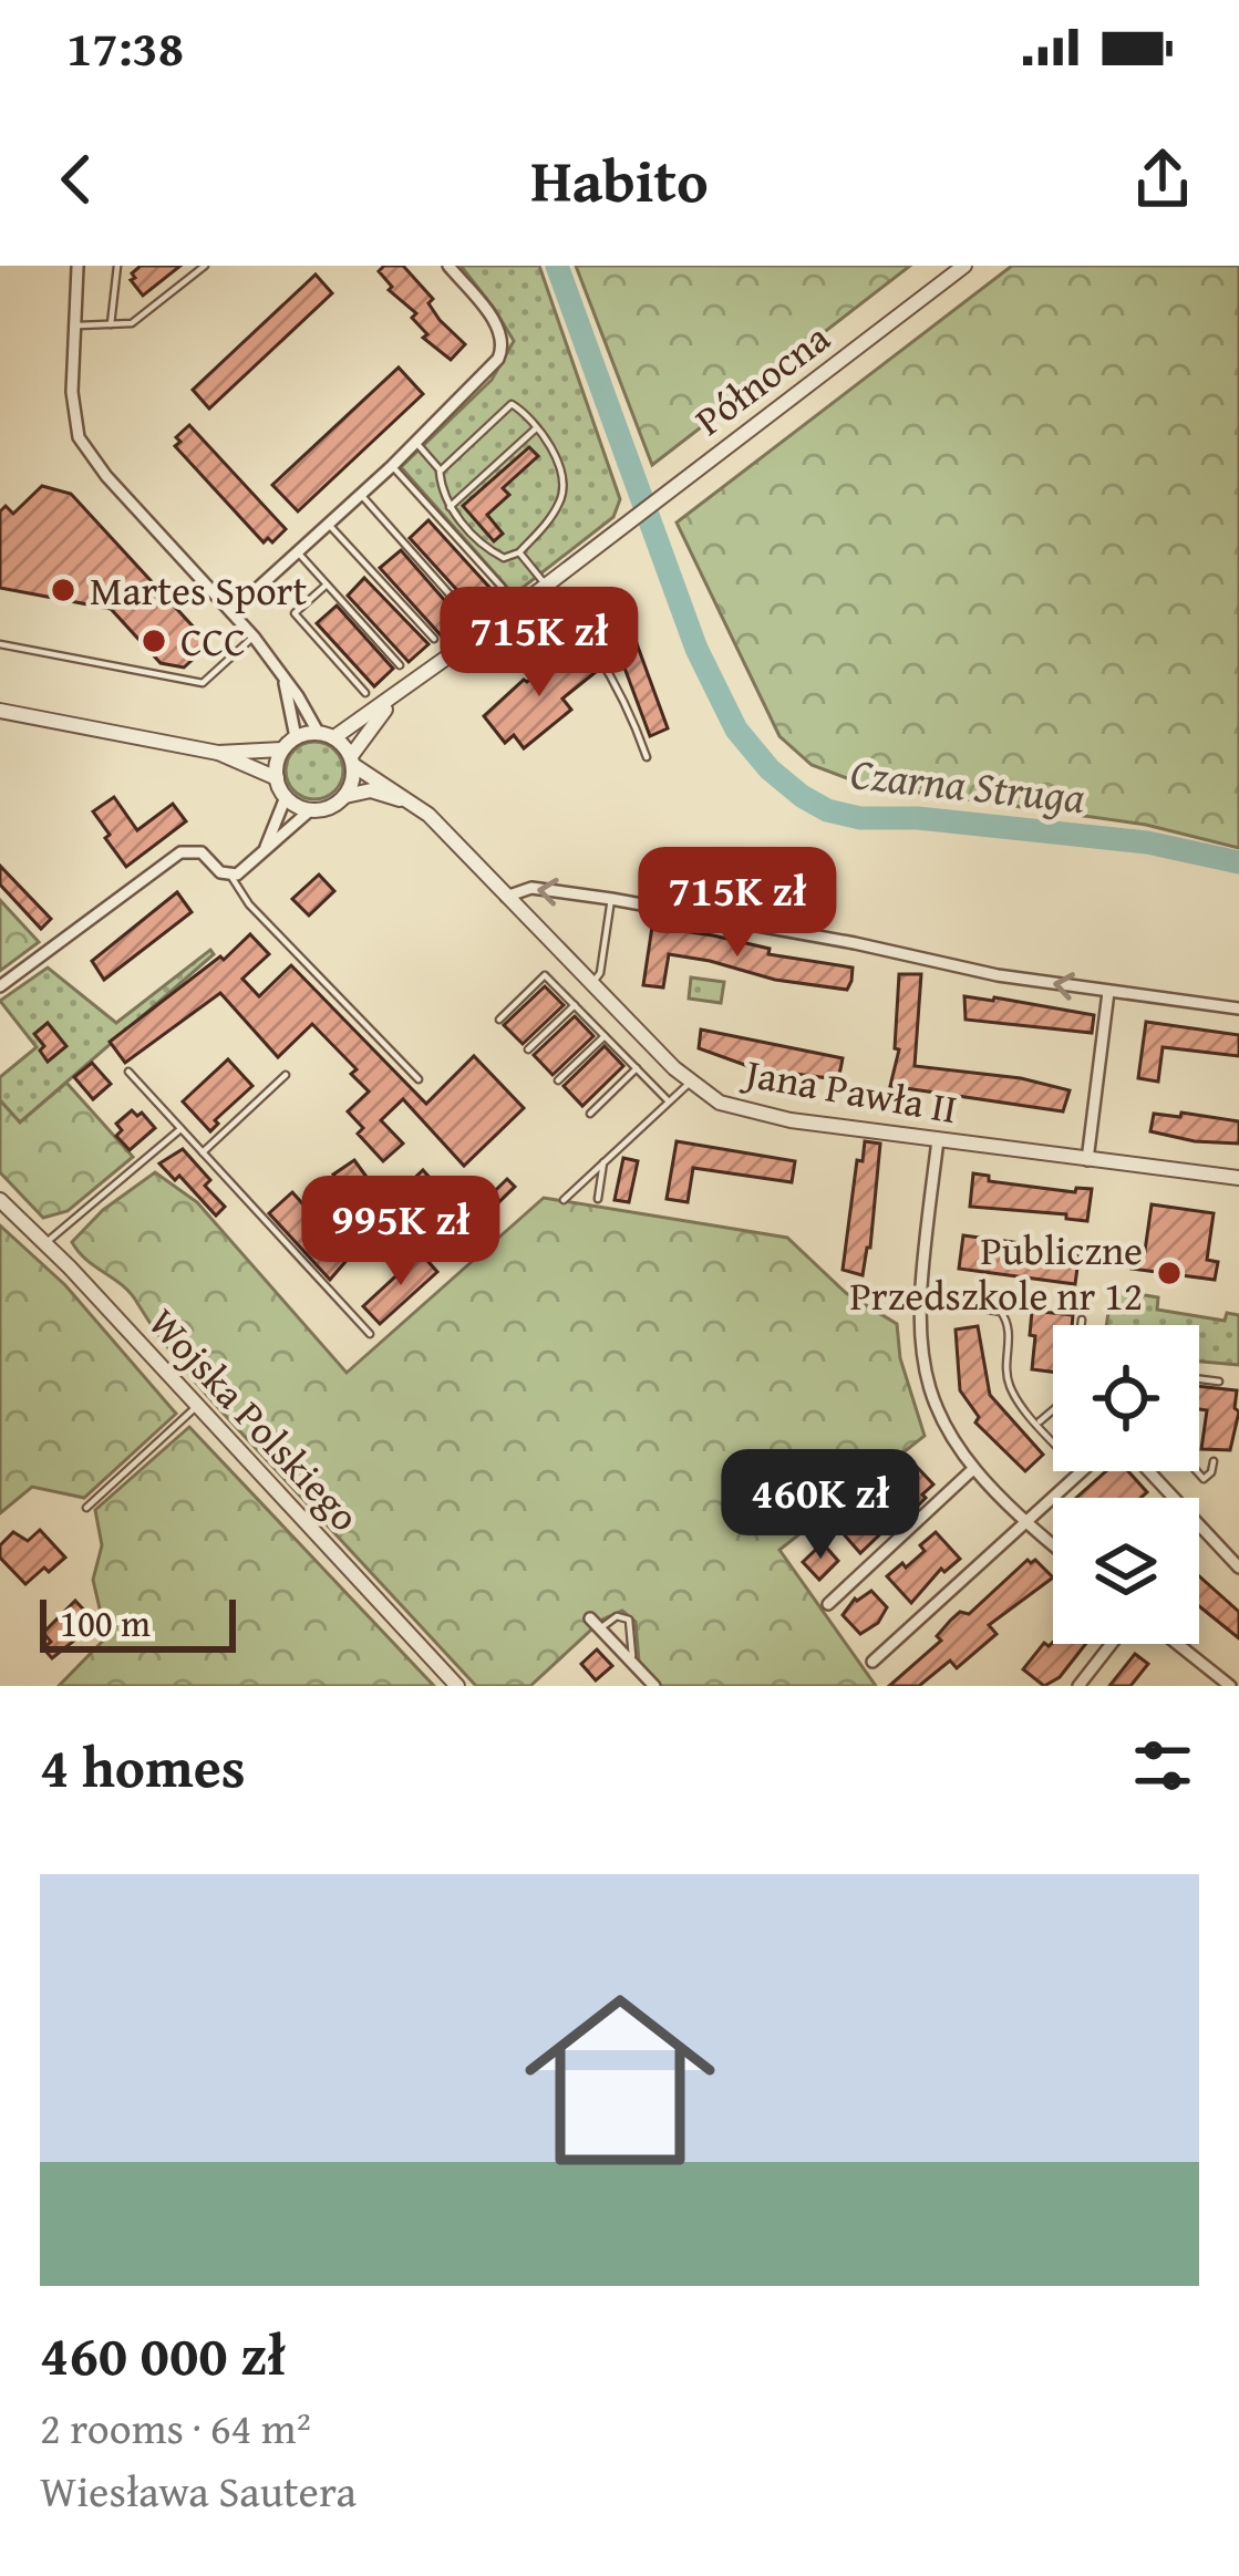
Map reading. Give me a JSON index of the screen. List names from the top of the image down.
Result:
{
  "streets": {
    "street": ["Północna", "Jana Pawła II", "Wojska Polskiego"]
  },
  "water": ["Czarna Struga"],
  "places": ["Martes Sport", "CCC", "Publiczne Przedszkole nr 12"],
  "scale_bar": "100 m",
  "page": {
    "status": "17:38",
    "header": "Habito",
    "price": [
      "715K zł",
      "715K zł",
      "995K zł",
      "460K zł"
    ],
    "scale": "100 m",
    "heading": "4 homes",
    "list": [
      {
        "name": "460 000 zł",
        "note": "2 rooms · 64 m² · Wiesława Sautera"
      }
    ]
  }
}
